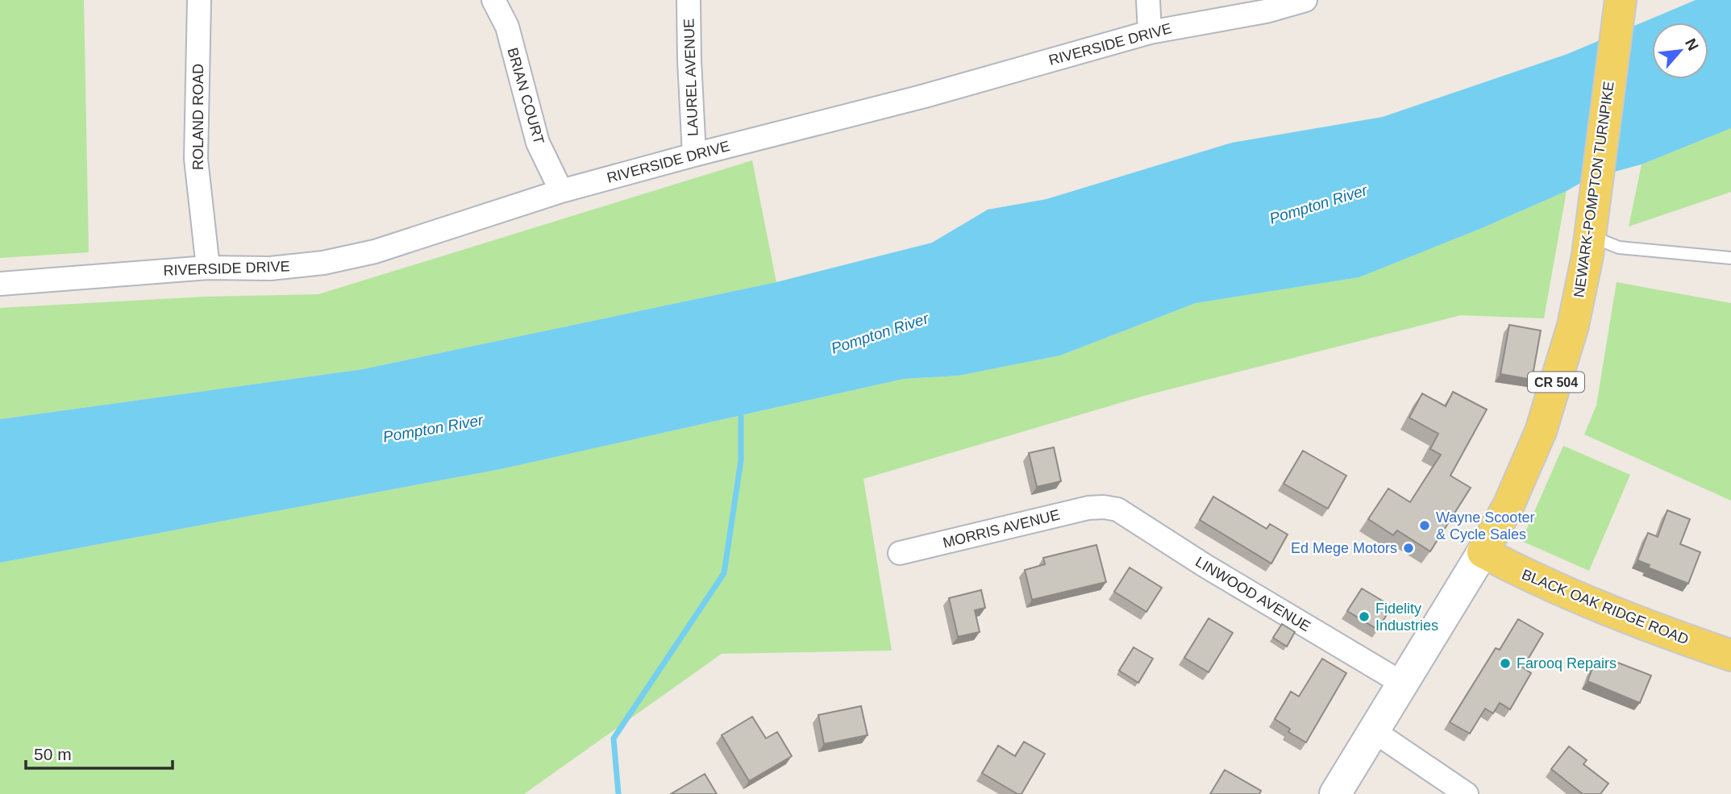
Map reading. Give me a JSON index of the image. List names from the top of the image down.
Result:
{
  "streets": {
    "main road": ["NEWARK-POMPTON TURNPIKE", "CR 504", "BLACK OAK RIDGE ROAD"],
    "street": [
      "RIVERSIDE DRIVE",
      "LAUREL AVENUE",
      "BRIAN COURT",
      "ROLAND ROAD",
      "MORRIS AVENUE",
      "LINWOOD AVENUE"
    ]
  },
  "crossings": [
    ["RIVERSIDE DRIVE", "LAUREL AVENUE"],
    ["RIVERSIDE DRIVE", "BRIAN COURT"],
    ["RIVERSIDE DRIVE", "ROLAND ROAD"],
    ["NEWARK-POMPTON TURNPIKE", "LINWOOD AVENUE"],
    ["NEWARK-POMPTON TURNPIKE", "BLACK OAK RIDGE ROAD"],
    ["MORRIS AVENUE", "LINWOOD AVENUE"]
  ],
  "water": ["Pompton River"],
  "places": [
    "Wayne Scooter & Cycle Sales",
    "Ed Mege Motors",
    "Fidelity Industries",
    "Farooq Repairs"
  ],
  "scale_bar": "50 m",
  "north": "top right"
}
